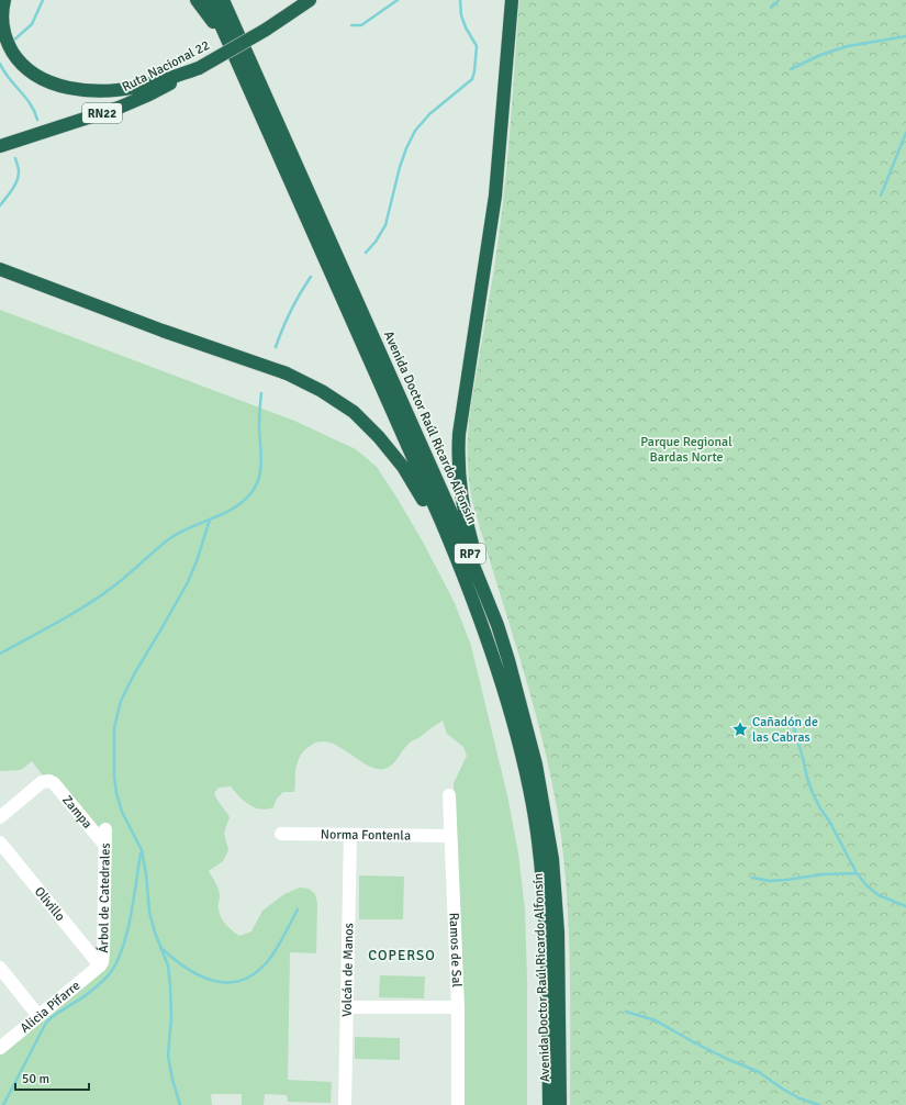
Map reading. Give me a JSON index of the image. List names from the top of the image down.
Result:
{
  "streets": {
    "highway": [
      "Ruta Nacional 22",
      "RN22",
      "Avenida Doctor Raúl Ricardo Alfonsín",
      "RP7"
    ],
    "street": [
      "Zampa",
      "Norma Fontenla",
      "Árbol de Catedrales",
      "Olivillo",
      "Ramos de Sal",
      "Volcán de Manos",
      "Alicia Pifarre"
    ]
  },
  "crossings": [
    ["Avenida Doctor Raúl Ricardo Alfonsín", "RP7"],
    ["Zampa", "Árbol de Catedrales"],
    ["Norma Fontenla", "Ramos de Sal"],
    ["Norma Fontenla", "Volcán de Manos"],
    ["Árbol de Catedrales", "Olivillo"],
    ["Árbol de Catedrales", "Alicia Pifarre"],
    ["Olivillo", "Alicia Pifarre"]
  ],
  "districts": ["COPERSO"],
  "parks": ["Parque Regional Bardas Norte"],
  "places": {
    "place": ["Cañadón de las Cabras"]
  },
  "scale_bar": "50 m"
}
